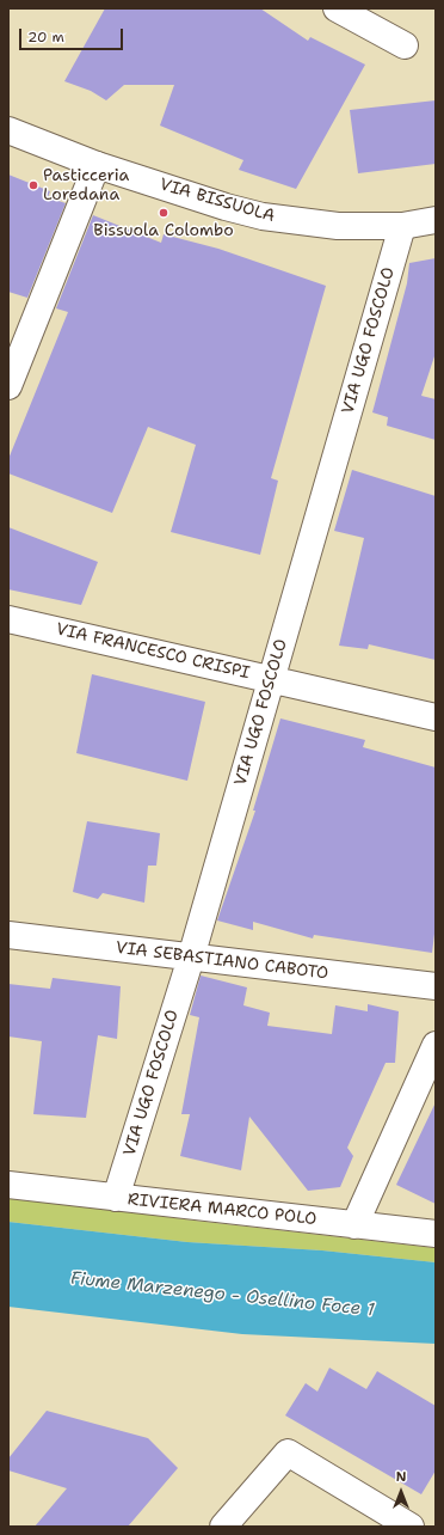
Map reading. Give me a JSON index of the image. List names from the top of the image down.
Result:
{
  "streets": {
    "street": [
      "VIA BISSUOLA",
      "VIA UGO FOSCOLO",
      "VIA FRANCESCO CRISPI",
      "VIA SEBASTIANO CABOTO",
      "RIVIERA MARCO POLO"
    ]
  },
  "crossings": [
    ["VIA BISSUOLA", "VIA UGO FOSCOLO"],
    ["VIA UGO FOSCOLO", "VIA FRANCESCO CRISPI"],
    ["VIA UGO FOSCOLO", "VIA SEBASTIANO CABOTO"],
    ["VIA UGO FOSCOLO", "RIVIERA MARCO POLO"]
  ],
  "water": ["Fiume Marzenego - Osellino Foce 1"],
  "places": ["Pasticceria Loredana", "Bissuola Colombo"],
  "scale_bar": "20 m",
  "north": "top"
}
